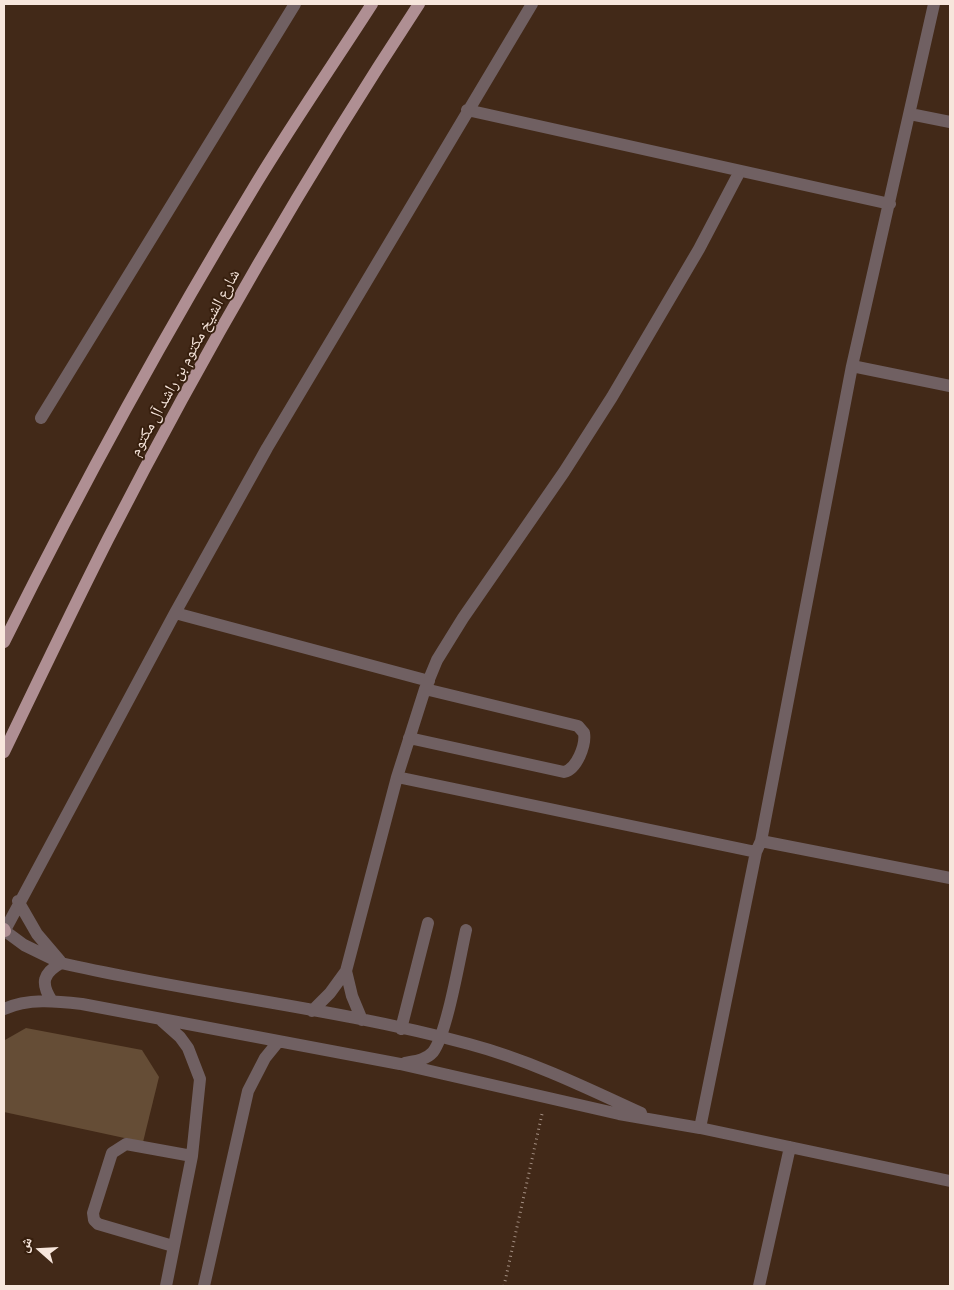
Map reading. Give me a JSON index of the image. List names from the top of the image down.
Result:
{
  "streets": {
    "main road": ["شارع الشيخ مكتوم بن راشد آل مكتوم"]
  },
  "north": "left"
}
